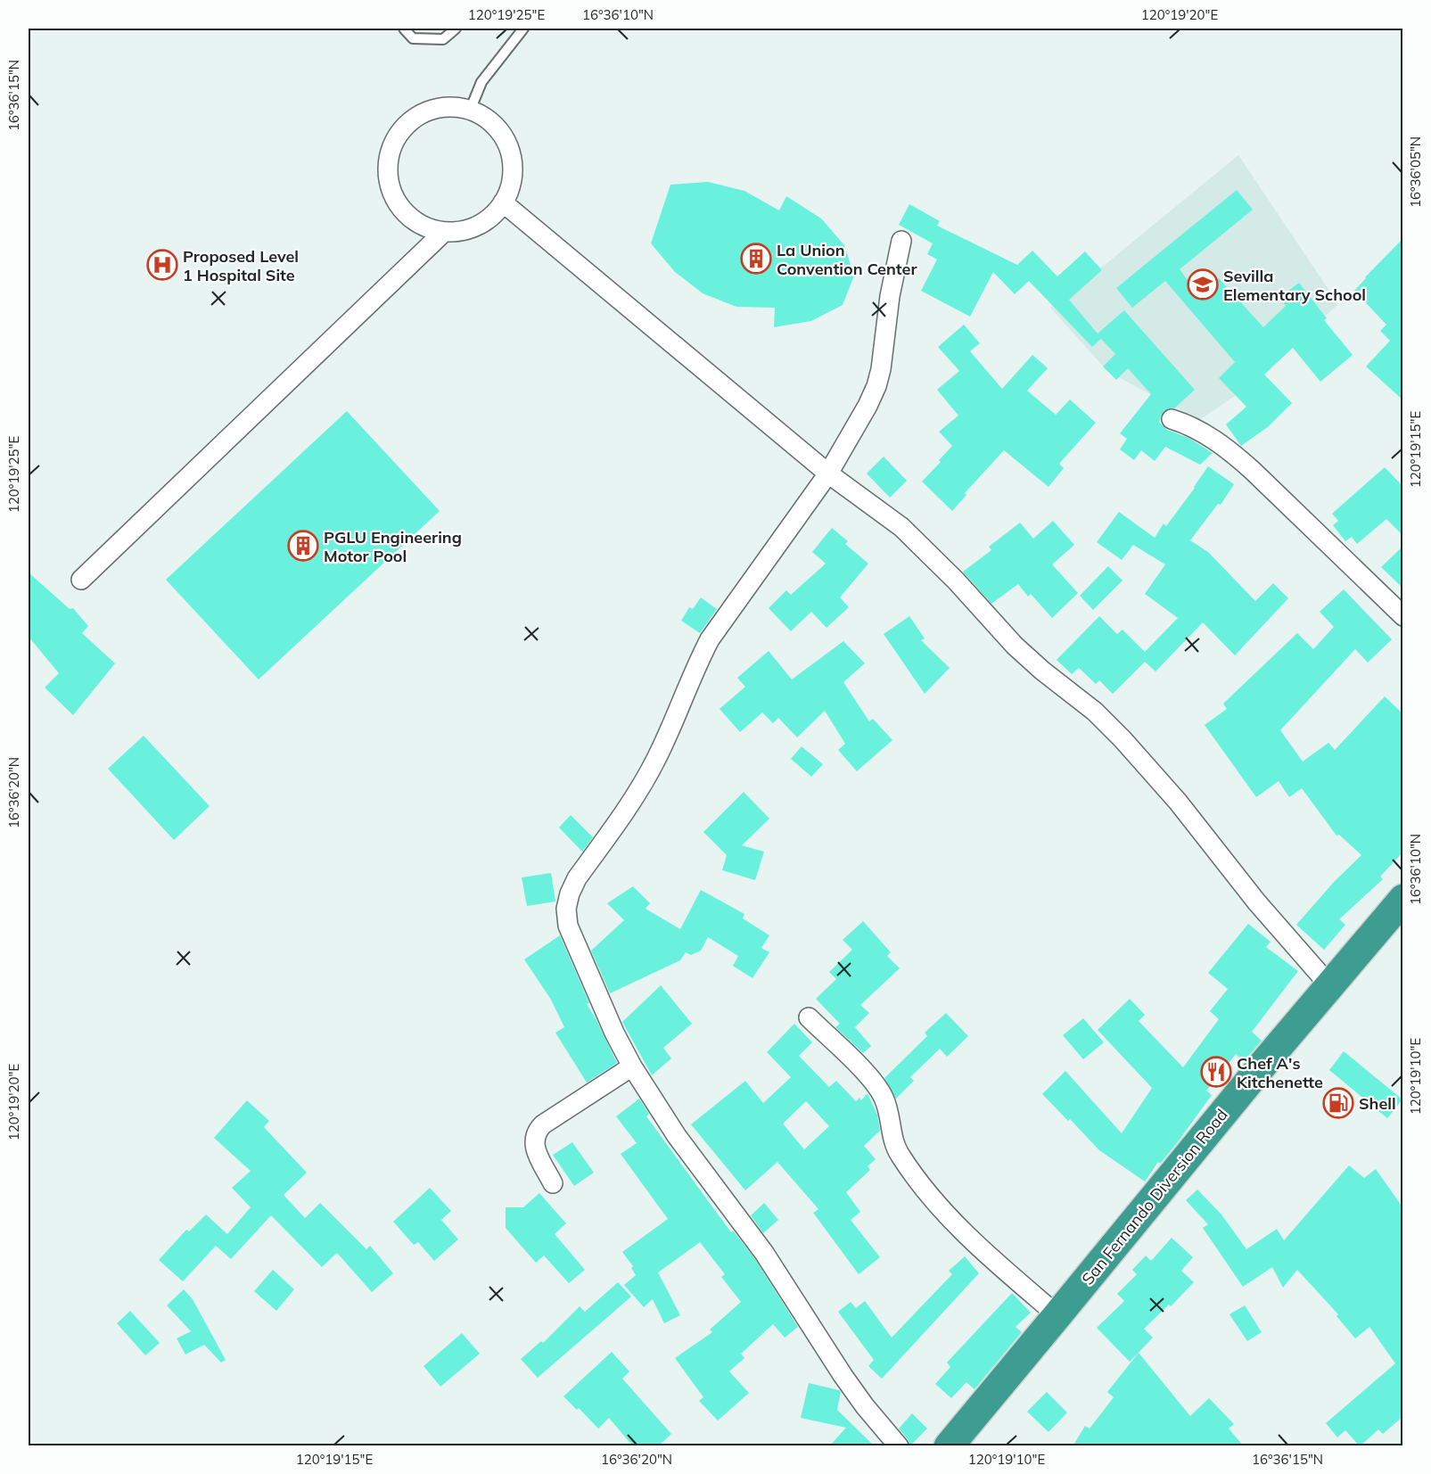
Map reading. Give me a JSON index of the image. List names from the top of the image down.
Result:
{
  "streets": {
    "highway": ["San Fernando Diversion Road"]
  },
  "places": {
    "building": ["La Union Convention Center", "PGLU Engineering Motor Pool"],
    "hospital": ["Proposed Level 1 Hospital Site"],
    "school or university": ["Sevilla Elementary School"],
    "restaurant": ["Chef A's Kitchenette"],
    "fuel station": ["Shell"]
  },
  "coordinates": [
    "120°19'25\"E",
    "16°36'10\"N",
    "120°19'20\"E",
    "16°36'15\"N",
    "16°36'05\"N",
    "120°19'15\"E",
    "16°36'20\"N",
    "120°19'10\"E"
  ]
}
